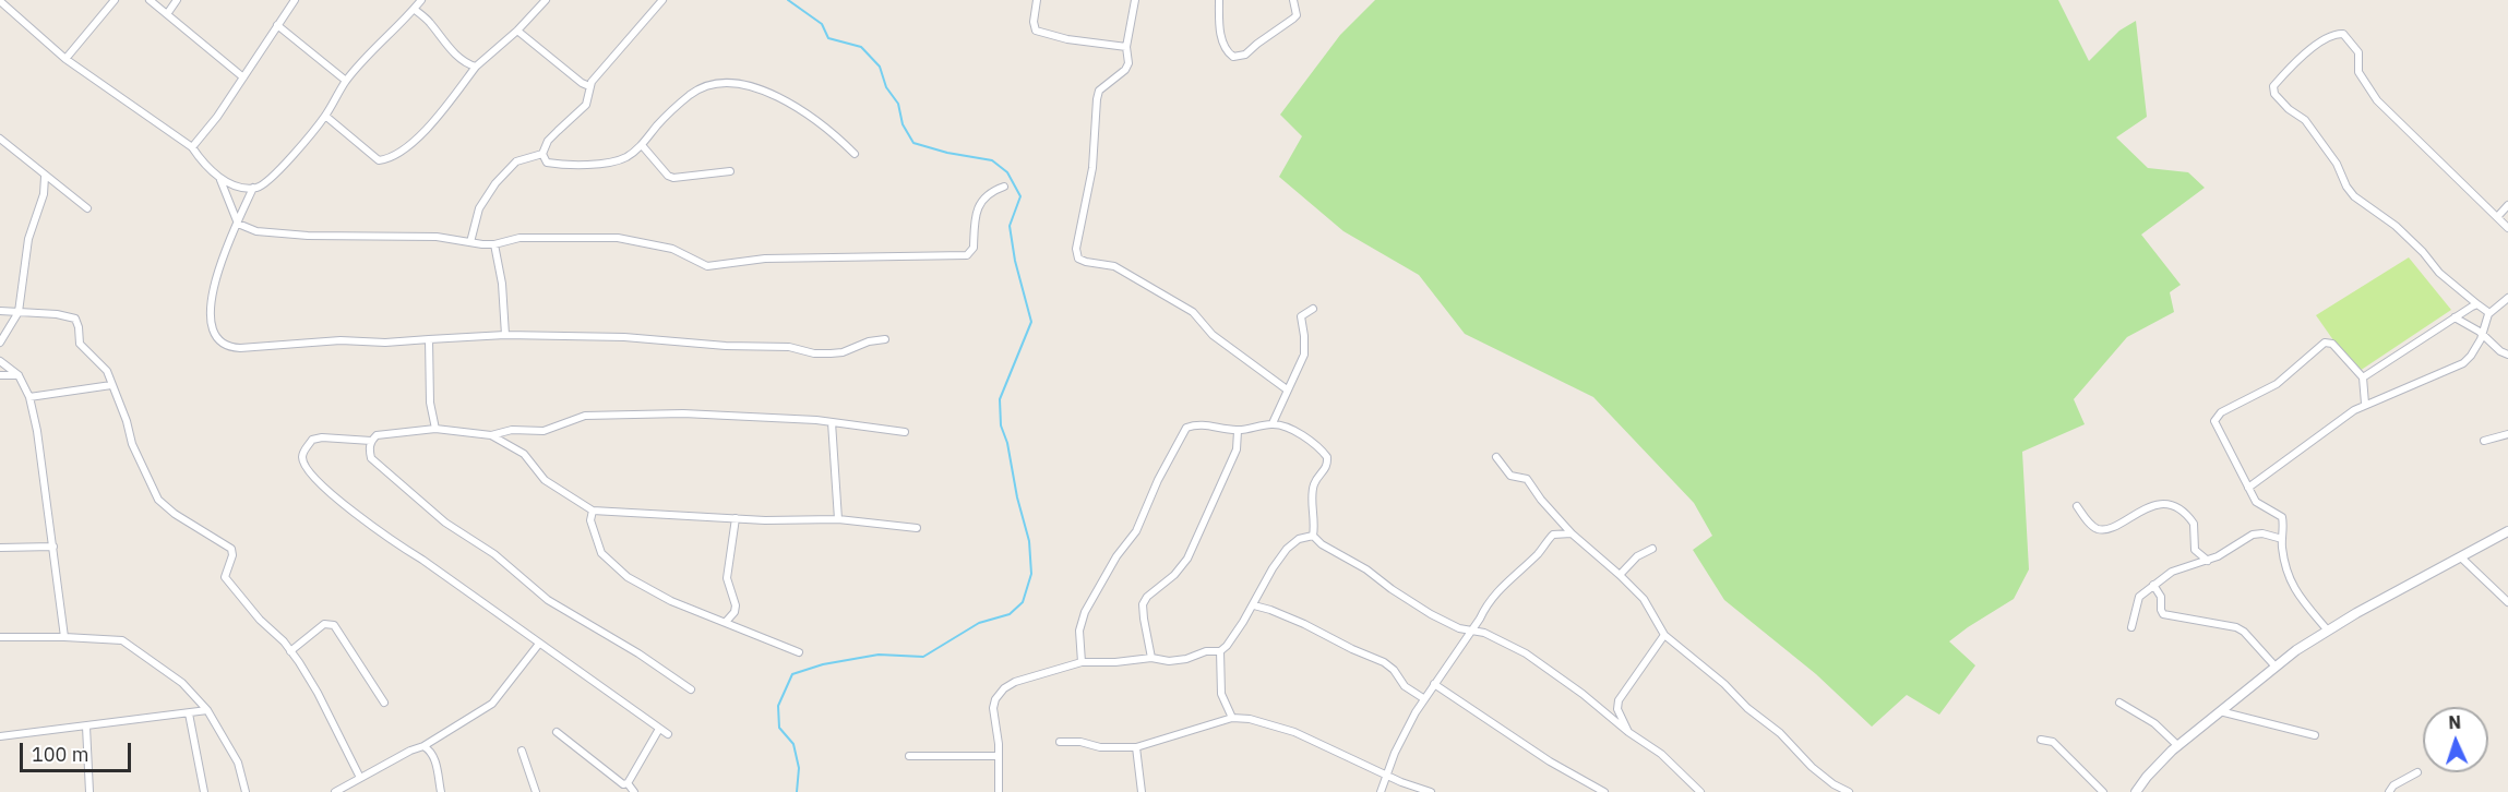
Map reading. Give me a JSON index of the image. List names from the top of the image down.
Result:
{
  "scale_bar": "100 m",
  "north": "top"
}
